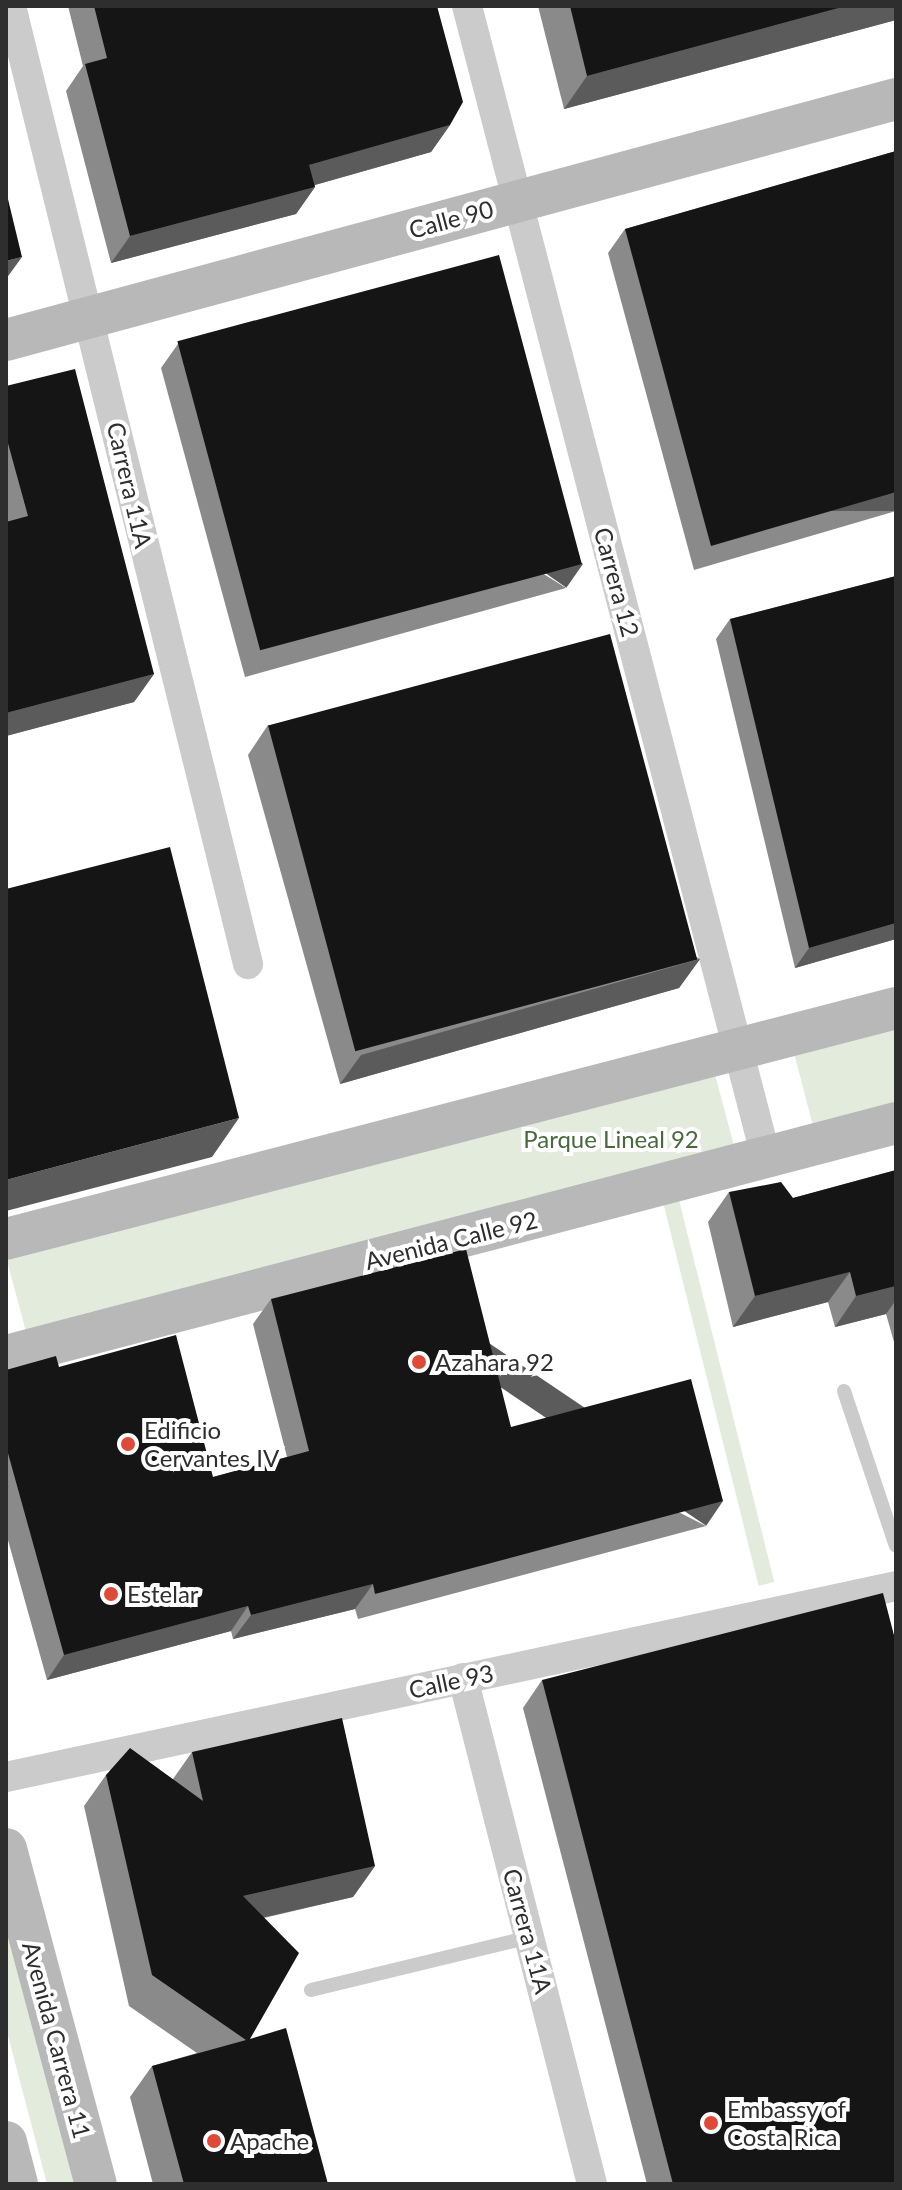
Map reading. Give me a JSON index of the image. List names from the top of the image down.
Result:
{
  "streets": {
    "main road": ["Calle 90", "Avenida Calle 92", "Avenida Carrera 11"],
    "street": ["Carrera 11A", "Carrera 12", "Calle 93"]
  },
  "crossings": [
    ["Calle 90", "Carrera 11A"],
    ["Calle 90", "Carrera 12"],
    ["Carrera 11A", "Calle 93"],
    ["Carrera 12", "Avenida Calle 92"]
  ],
  "parks": ["Parque Lineal 92"],
  "places": [
    "Azahara 92",
    "Edificio Cervantes IV",
    "Estelar",
    "Embassy of Costa Rica",
    "Apache"
  ]
}
